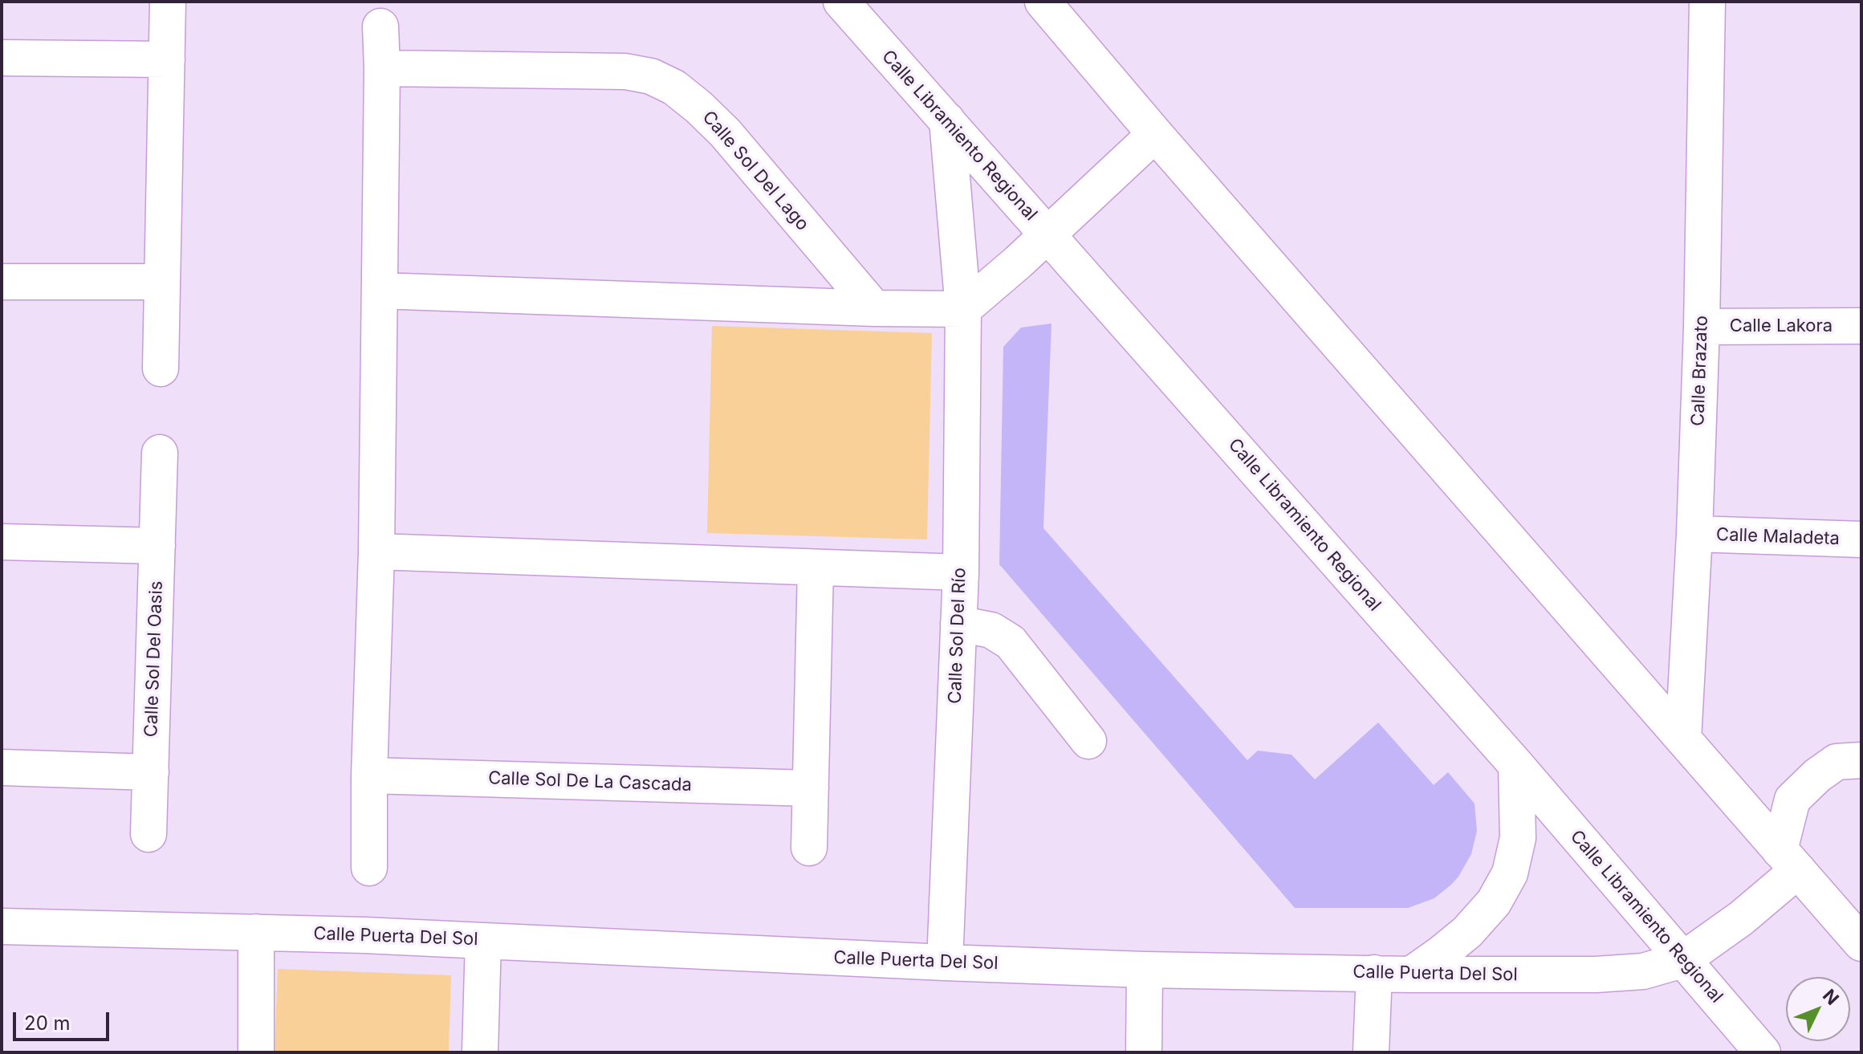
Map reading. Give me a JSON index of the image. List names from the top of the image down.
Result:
{
  "streets": {
    "street": [
      "Calle Libramiento Regional",
      "Calle Sol Del Lago",
      "Calle Lakora",
      "Calle Brazato",
      "Calle Maladeta",
      "Calle Sol Del Río",
      "Calle Sol Del Oasis",
      "Calle Sol De La Cascada",
      "Calle Puerta Del Sol"
    ]
  },
  "crossings": [
    ["Calle Libramiento Regional", "Calle Sol Del Río"],
    ["Calle Libramiento Regional", "Calle Puerta Del Sol"],
    ["Calle Lakora", "Calle Brazato"],
    ["Calle Brazato", "Calle Maladeta"],
    ["Calle Sol Del Río", "Calle Puerta Del Sol"]
  ],
  "scale_bar": "20 m",
  "north": "top right"
}
